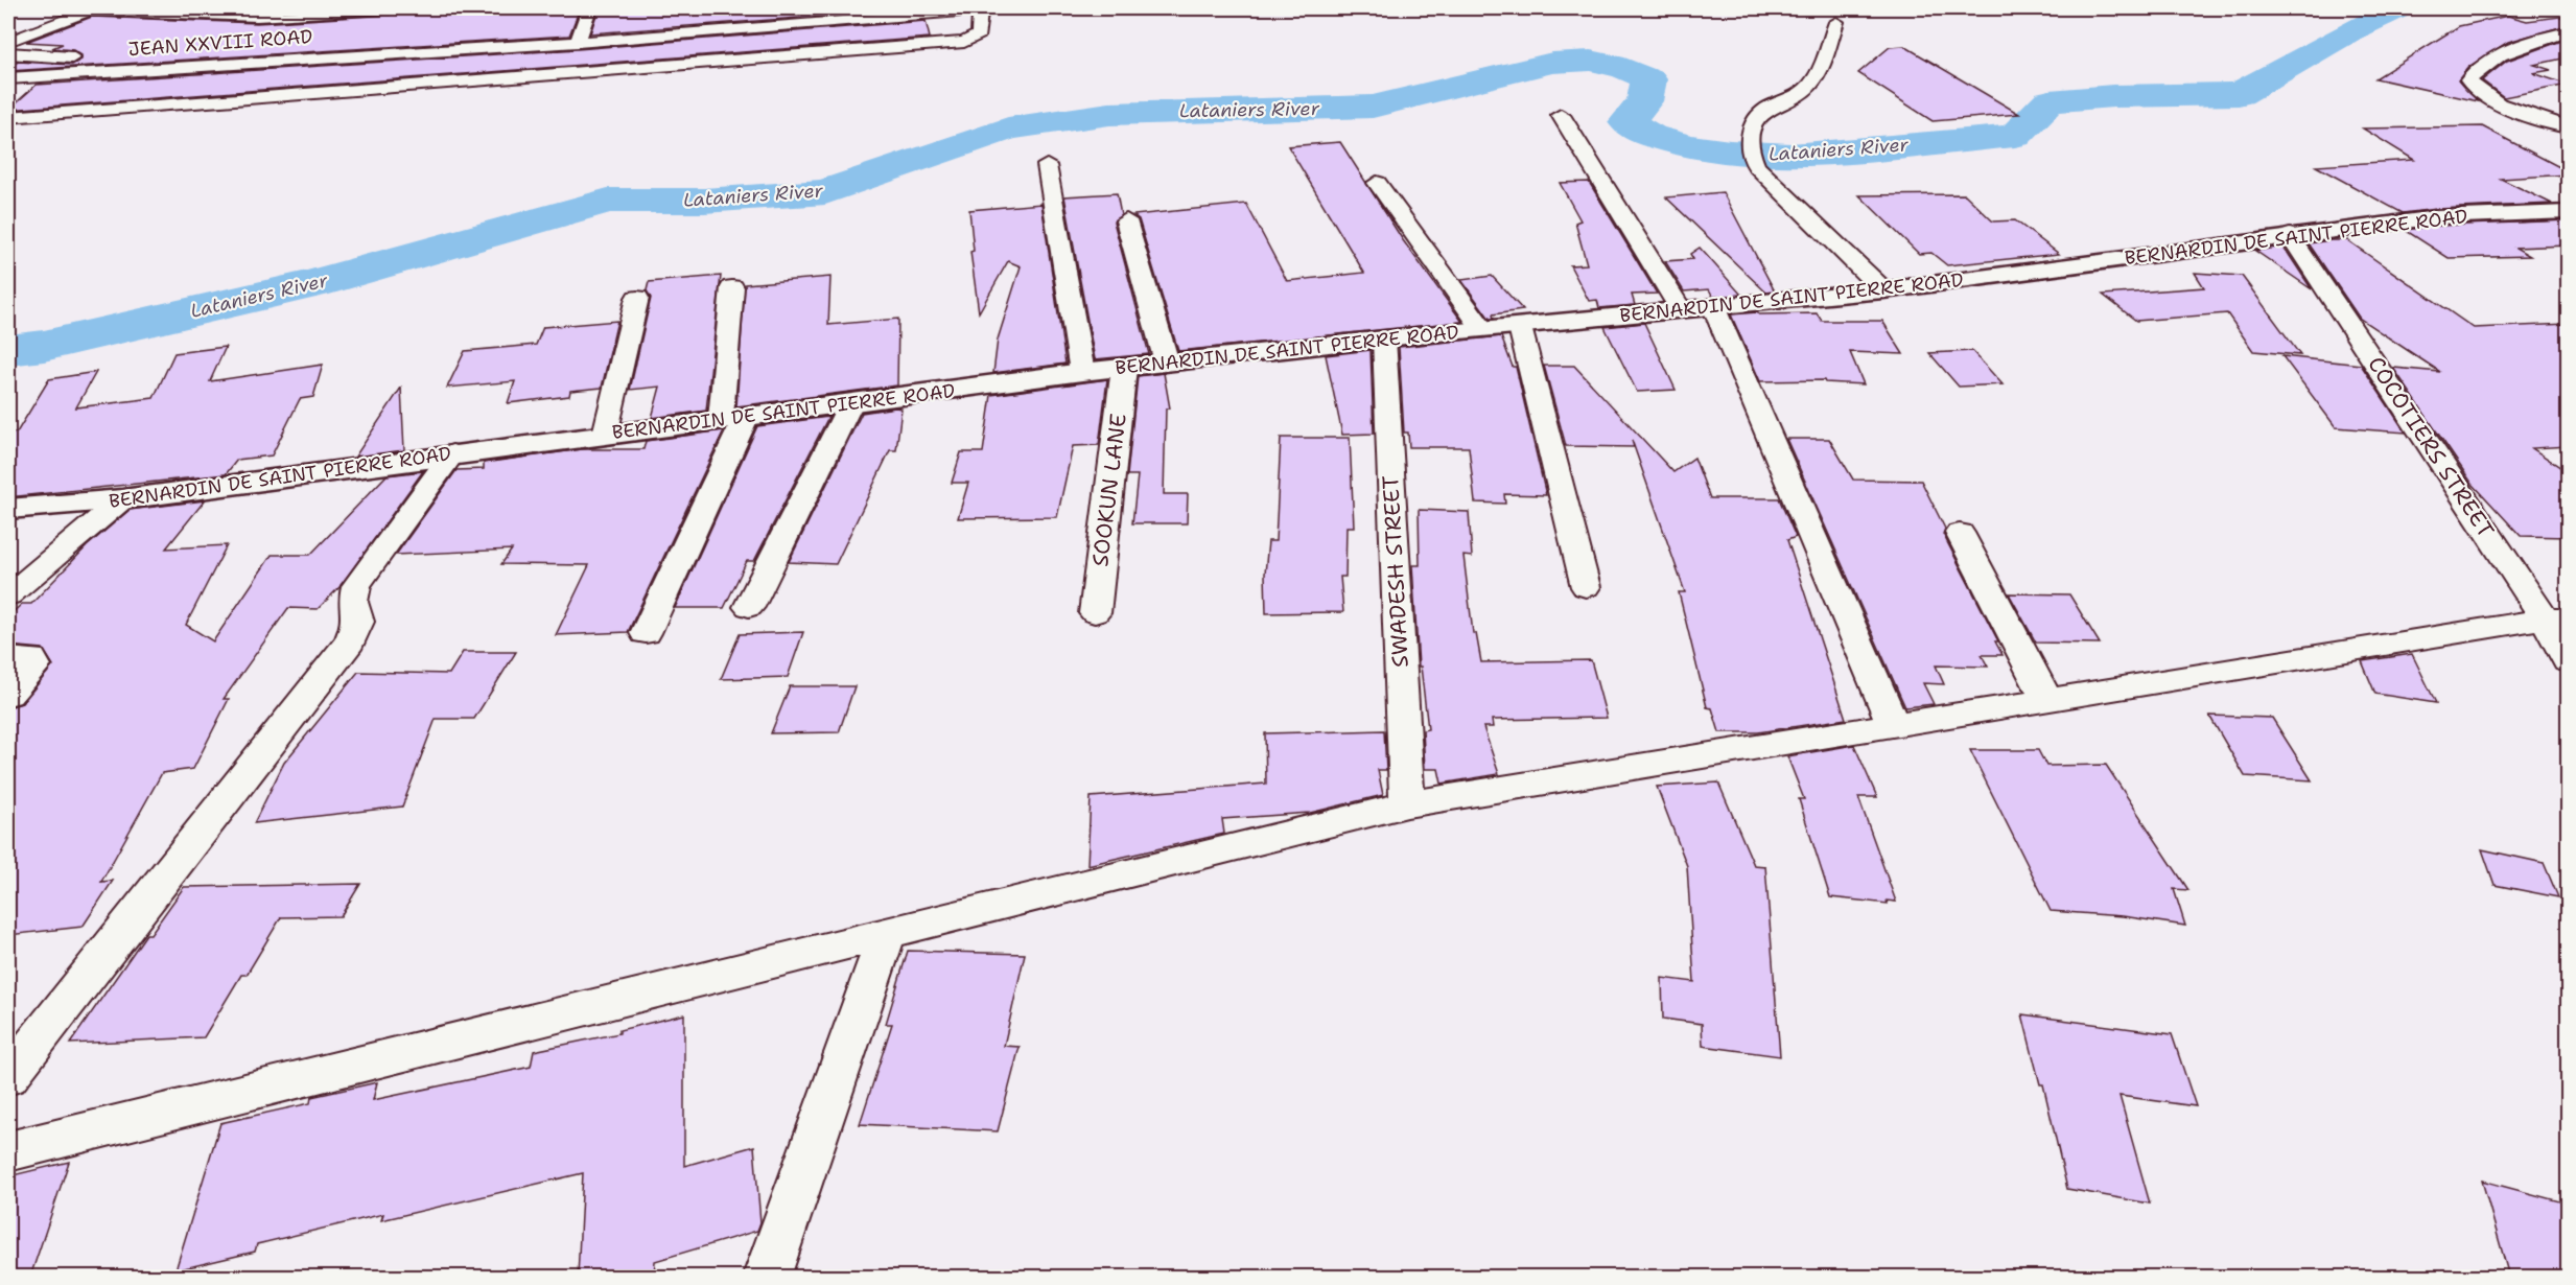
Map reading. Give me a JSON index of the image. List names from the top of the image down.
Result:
{
  "streets": {
    "main road": ["BERNARDIN DE SAINT PIERRE ROAD"],
    "street": [
      "JEAN XXVIII ROAD",
      "COCOTIERS STREET",
      "SOOKUN LANE",
      "SWADESH STREET"
    ]
  },
  "crossings": [
    ["BERNARDIN DE SAINT PIERRE ROAD", "COCOTIERS STREET"],
    ["BERNARDIN DE SAINT PIERRE ROAD", "SOOKUN LANE"],
    ["BERNARDIN DE SAINT PIERRE ROAD", "SWADESH STREET"]
  ],
  "water": ["Lataniers River"]
}
